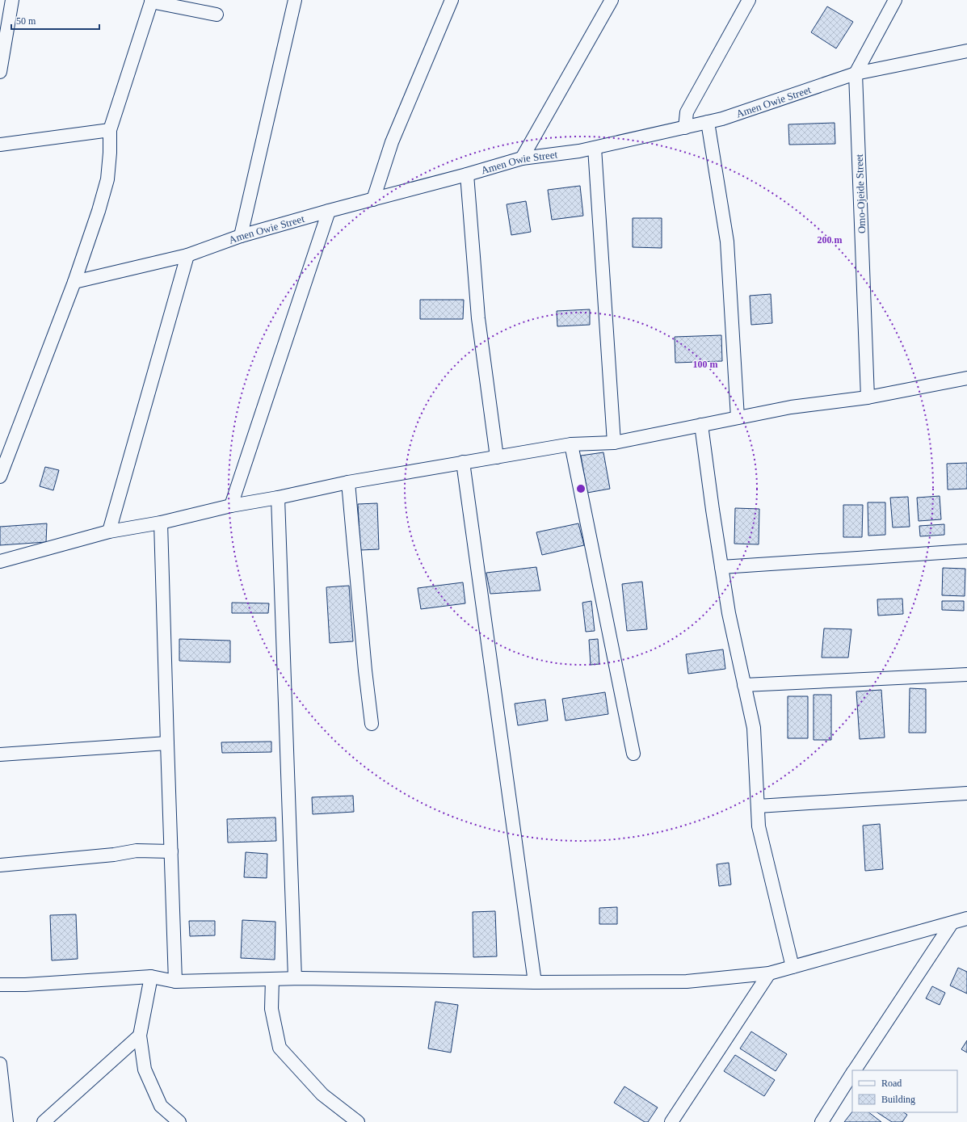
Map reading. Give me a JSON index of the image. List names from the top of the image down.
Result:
{
  "streets": {
    "street": ["Amen Owie Street", "Omo-Ojeide Street"]
  },
  "crossings": [
    ["Amen Owie Street", "Omo-Ojeide Street"]
  ],
  "legend": ["Road", "Building"],
  "scale_bar": "50 m",
  "rings": ["200 m", "100 m"]
}
